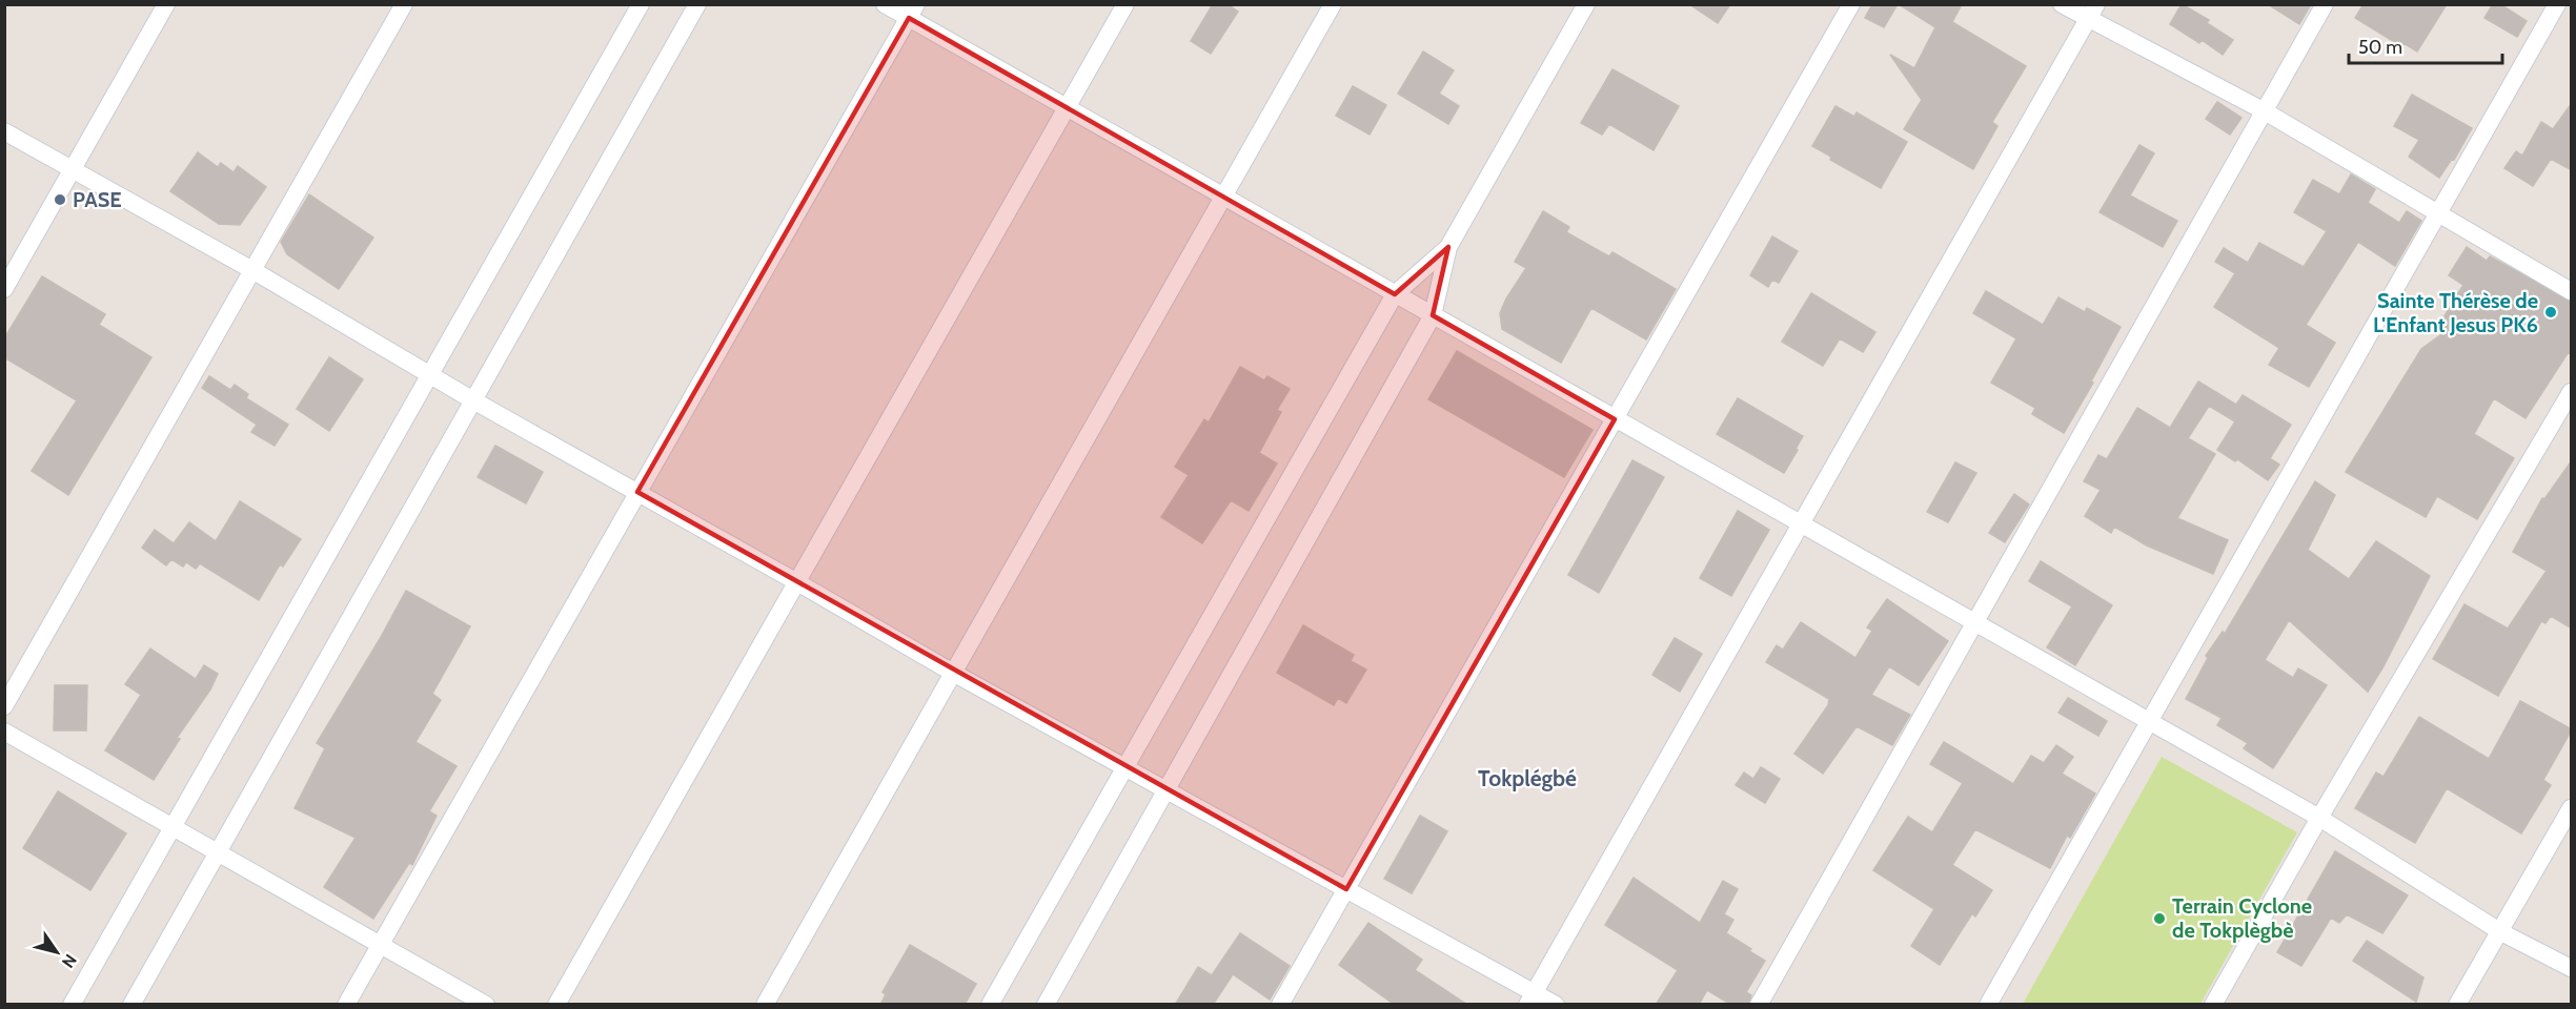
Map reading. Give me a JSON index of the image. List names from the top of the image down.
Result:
{
  "districts": ["Tokplégbé"],
  "places": ["PASE", "Sainte Thérèse de L'Enfant Jesus PK6", "Terrain Cyclone de Tokplègbè"],
  "scale_bar": "50 m",
  "north": "bottom right"
}
